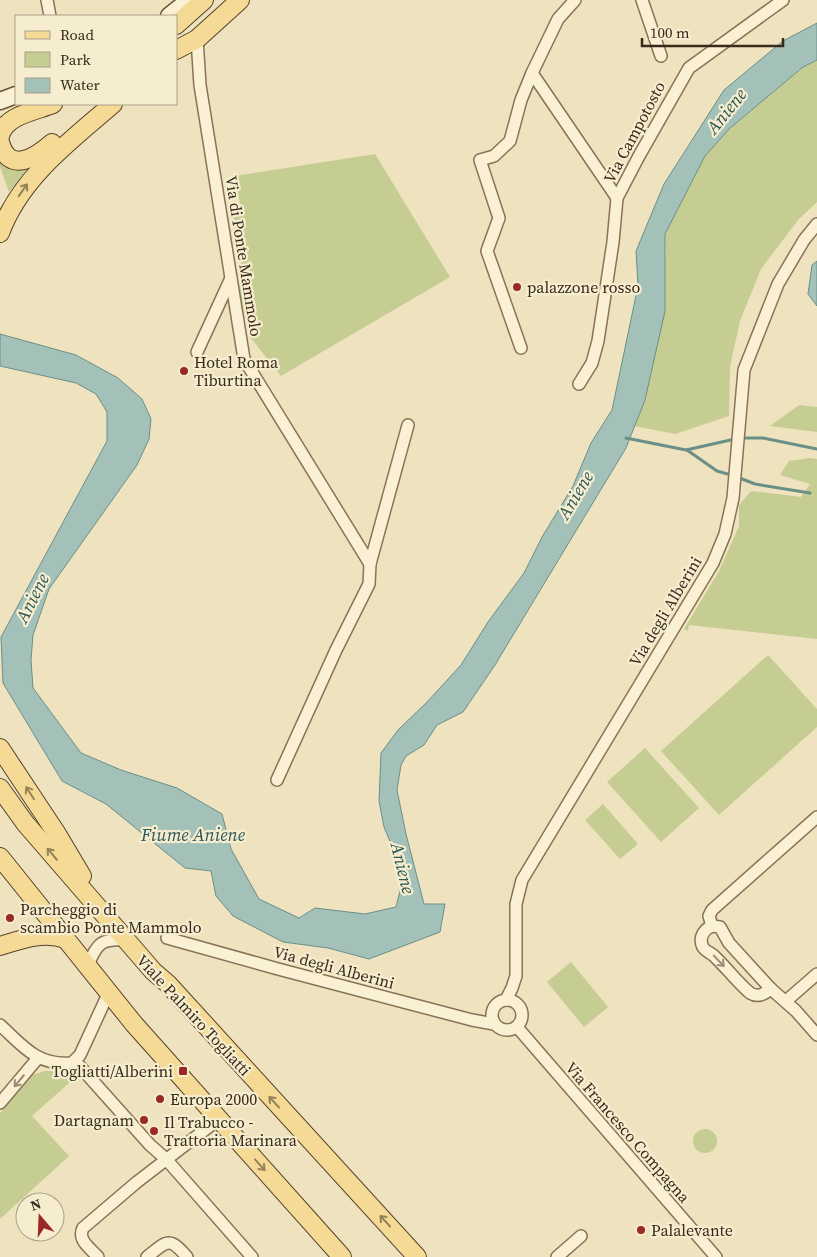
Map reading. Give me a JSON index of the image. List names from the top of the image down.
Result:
{
  "streets": {
    "main road": ["Viale Palmiro Togliatti"],
    "street": [
      "Via Campotosto",
      "Via di Ponte Mammolo",
      "Via degli Alberini",
      "Via Francesco Compagna"
    ]
  },
  "crossings": [
    ["Via degli Alberini", "Via Francesco Compagna"]
  ],
  "water": ["Aniene", "Fiume Aniene"],
  "places": {
    "other": [
      "palazzone rosso",
      "Hotel Roma Tiburtina",
      "Parcheggio di scambio Ponte Mammolo",
      "Europa 2000",
      "Dartagnam",
      "Il Trabucco - Trattoria Marinara",
      "Palalevante"
    ],
    "transit": ["Togliatti/Alberini"]
  },
  "legend": ["Road", "Park", "Water"],
  "scale_bar": "100 m",
  "north": "top"
}
